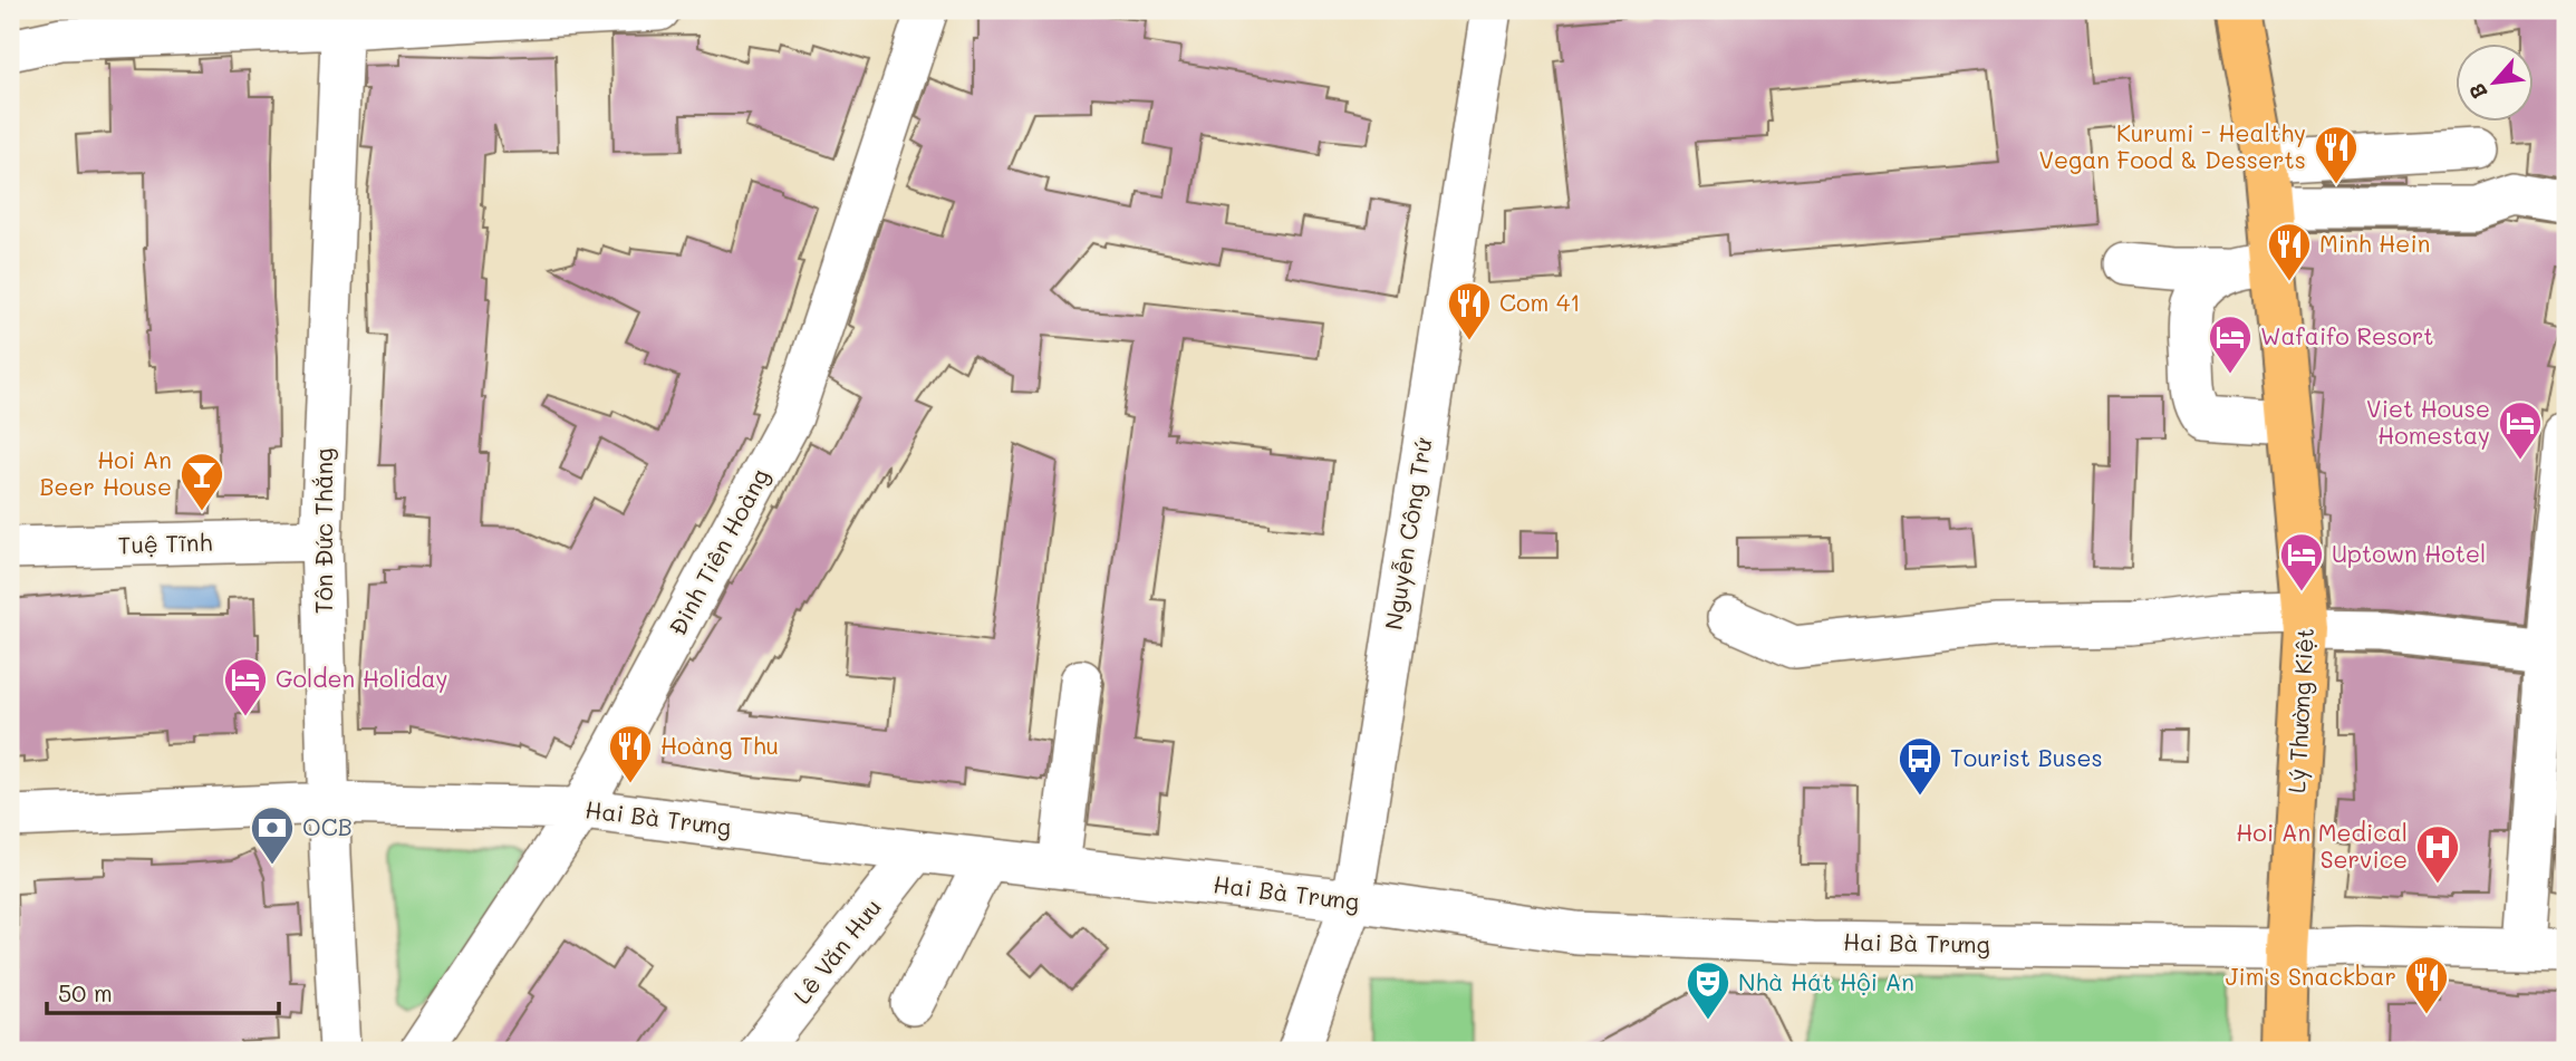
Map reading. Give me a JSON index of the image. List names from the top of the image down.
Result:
{
  "streets": {
    "main road": ["Lý Thường Kiệt"],
    "street": [
      "Tôn Đức Thắng",
      "Nguyễn Công Trứ",
      "Tuệ Tĩnh",
      "Đinh Tiên Hoàng",
      "Hai Bà Trưng",
      "Lê Văn Hưu"
    ]
  },
  "crossings": [
    ["Tôn Đức Thắng", "Tuệ Tĩnh"],
    ["Tôn Đức Thắng", "Hai Bà Trưng"],
    ["Nguyễn Công Trứ", "Hai Bà Trưng"],
    ["Đinh Tiên Hoàng", "Hai Bà Trưng"],
    ["Lý Thường Kiệt", "Hai Bà Trưng"],
    ["Hai Bà Trưng", "Lê Văn Hưu"]
  ],
  "places": {
    "restaurant": [
      "Kurumi - Healthy Vegan Food & Desserts",
      "Minh Hein",
      "Com 41",
      "Hoàng Thu",
      "Jim's Snackbar"
    ],
    "hotel": [
      "Wafaifo Resort",
      "Viet House Homestay",
      "Uptown Hotel",
      "Golden Holiday"
    ],
    "bar": ["Hoi An Beer House"],
    "bus stop": ["Tourist Buses"],
    "bank": ["OCB"],
    "hospital": ["Hoi An Medical Service"],
    "theatre": ["Nhà Hát Hội An"]
  },
  "scale_bar": "50 m",
  "north": "bottom left"
}
